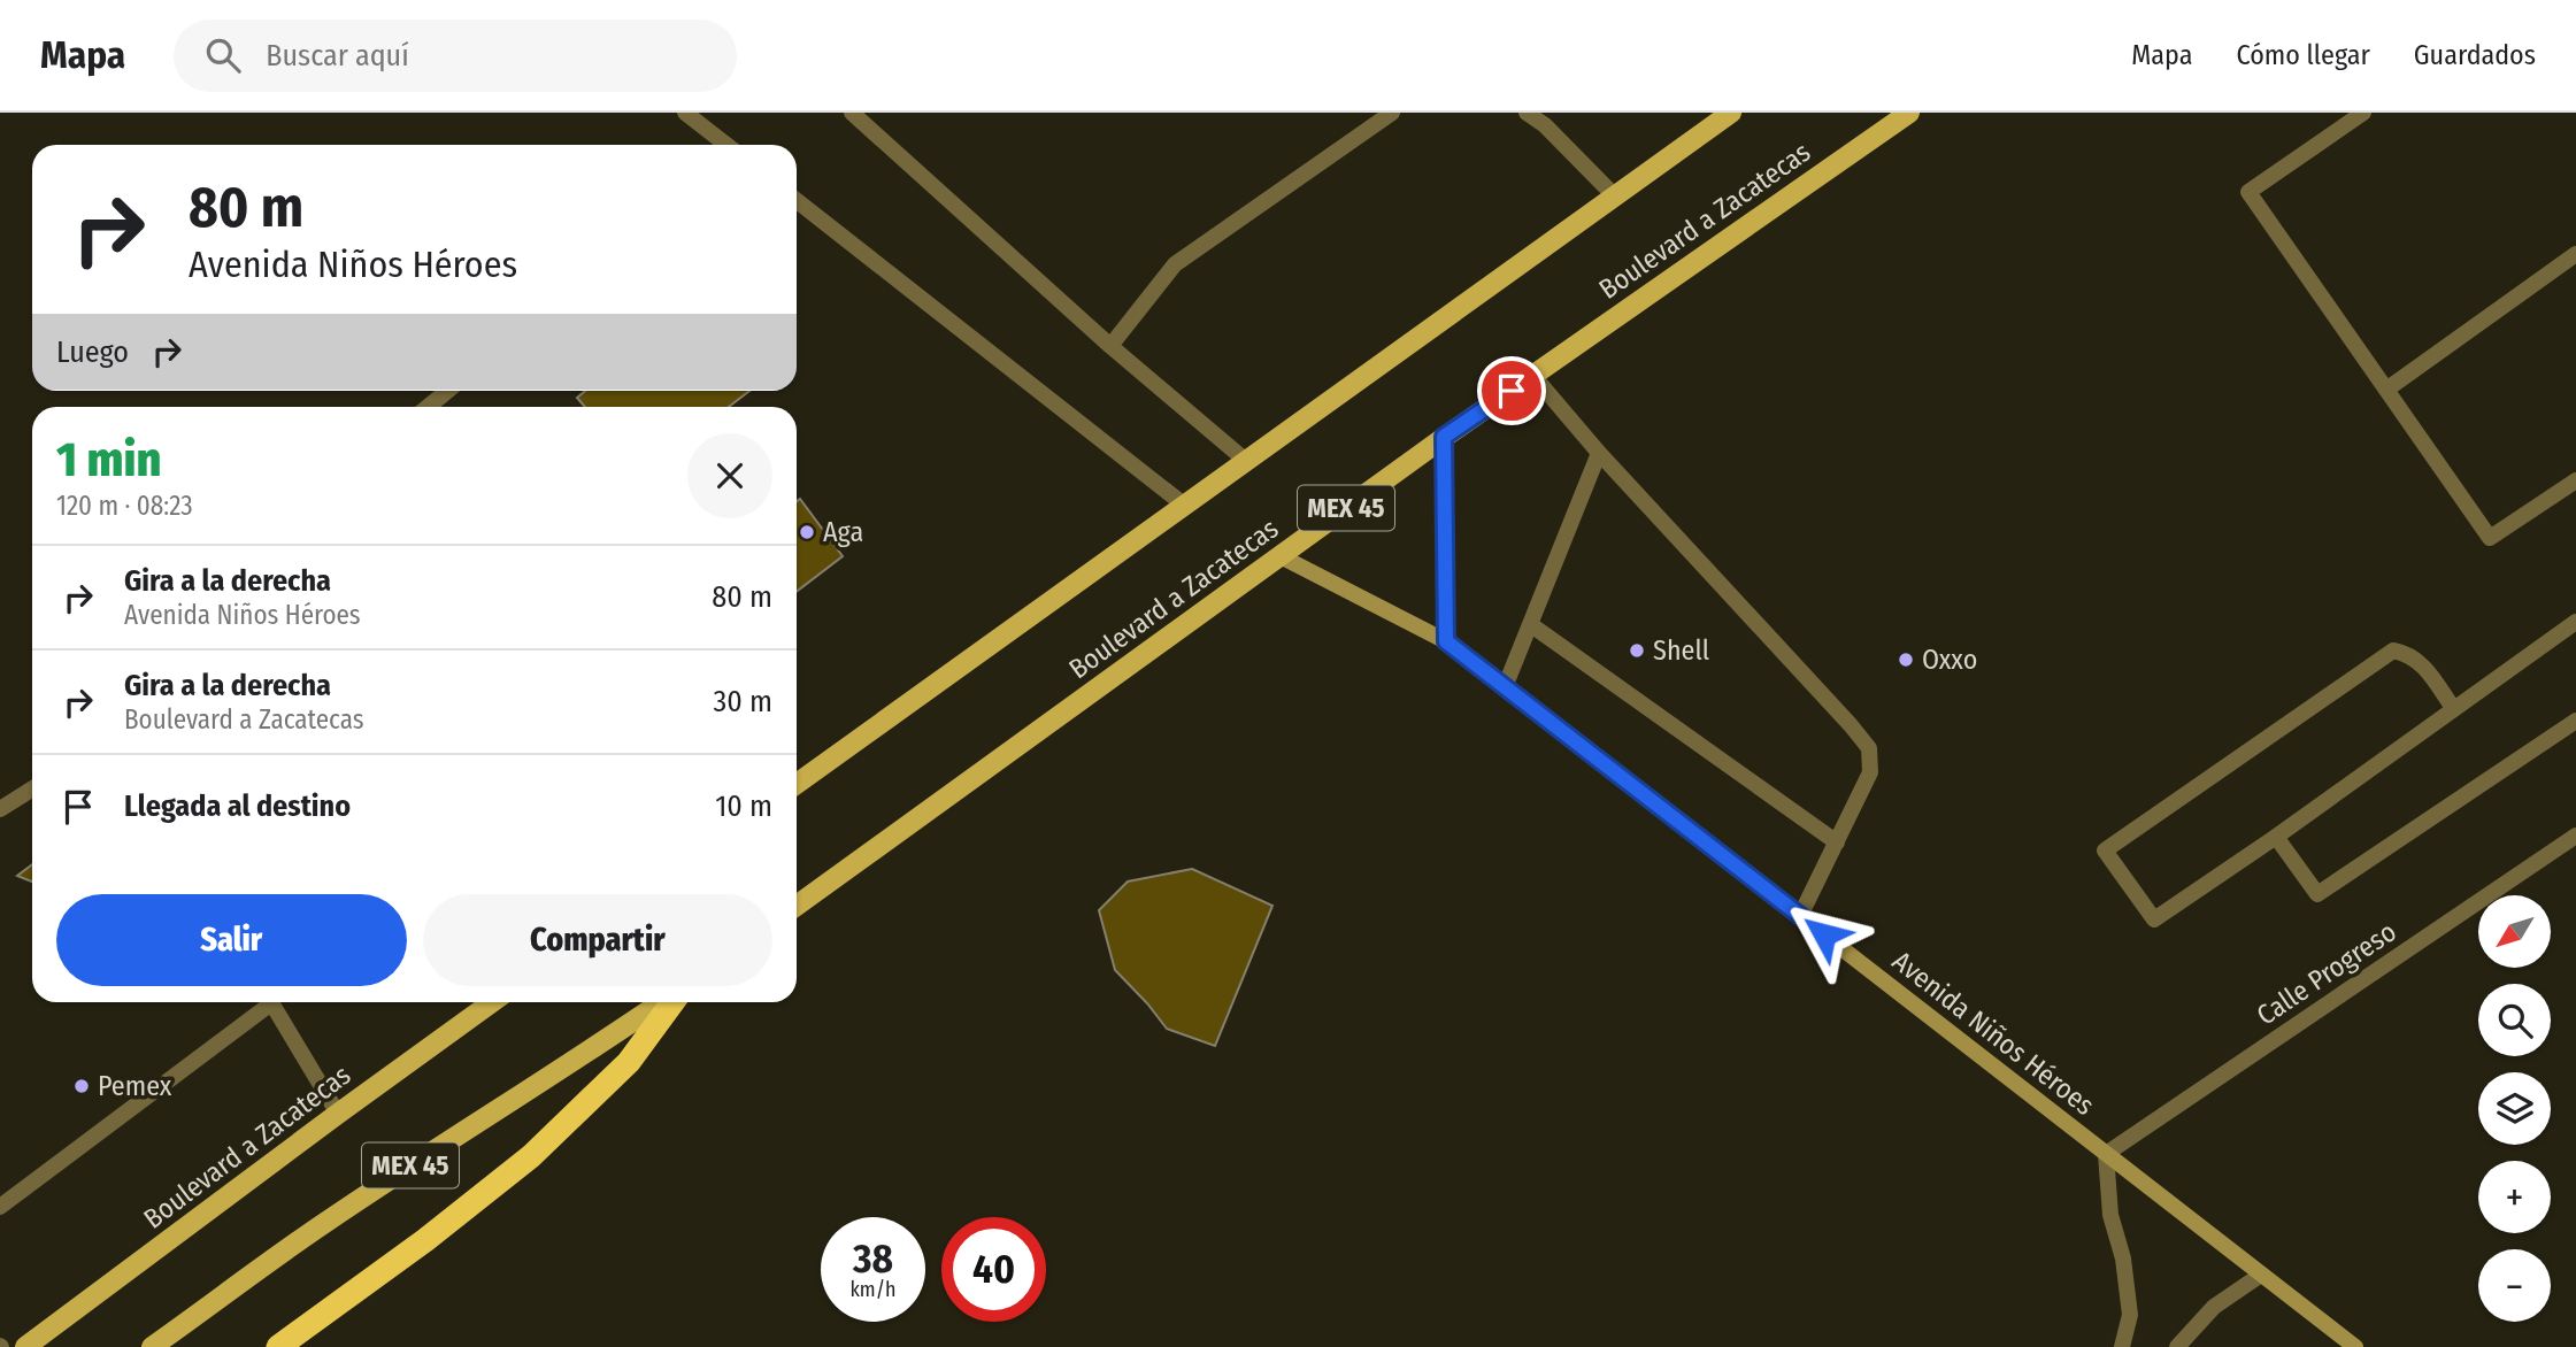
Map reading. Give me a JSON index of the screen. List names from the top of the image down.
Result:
{
  "streets": {
    "main road": ["Boulevard a Zacatecas", "MEX 45"],
    "street": ["Calle Progreso", "Avenida Niños Héroes"]
  },
  "crossings": [
    ["Boulevard a Zacatecas", "Avenida Niños Héroes"],
    ["Calle Progreso", "Avenida Niños Héroes"]
  ],
  "places": [
    "Aga",
    "Shell",
    "Oxxo",
    "Pemex"
  ],
  "north": "bottom left",
  "page": {
    "header": "Mapa",
    "search": "Buscar aquí",
    "nav": ["Mapa", "Cómo llegar", "Guardados"],
    "turn": ["80 m", "Avenida Niños Héroes"],
    "then": "Luego",
    "heading": ["1 min", "120 m · 08:23"],
    "list": [
      {
        "name": "Gira a la derecha",
        "note": "Avenida Niños Héroes",
        "value": "80 m"
      },
      {
        "name": "Gira a la derecha",
        "note": "Boulevard a Zacatecas",
        "value": "30 m"
      },
      {
        "name": "Llegada al destino",
        "value": "10 m"
      }
    ],
    "buttons": ["Salir", "Compartir"],
    "map_buttons": ["+", "−"],
    "speed": "38 km/h",
    "limit": "40"
  }
}
